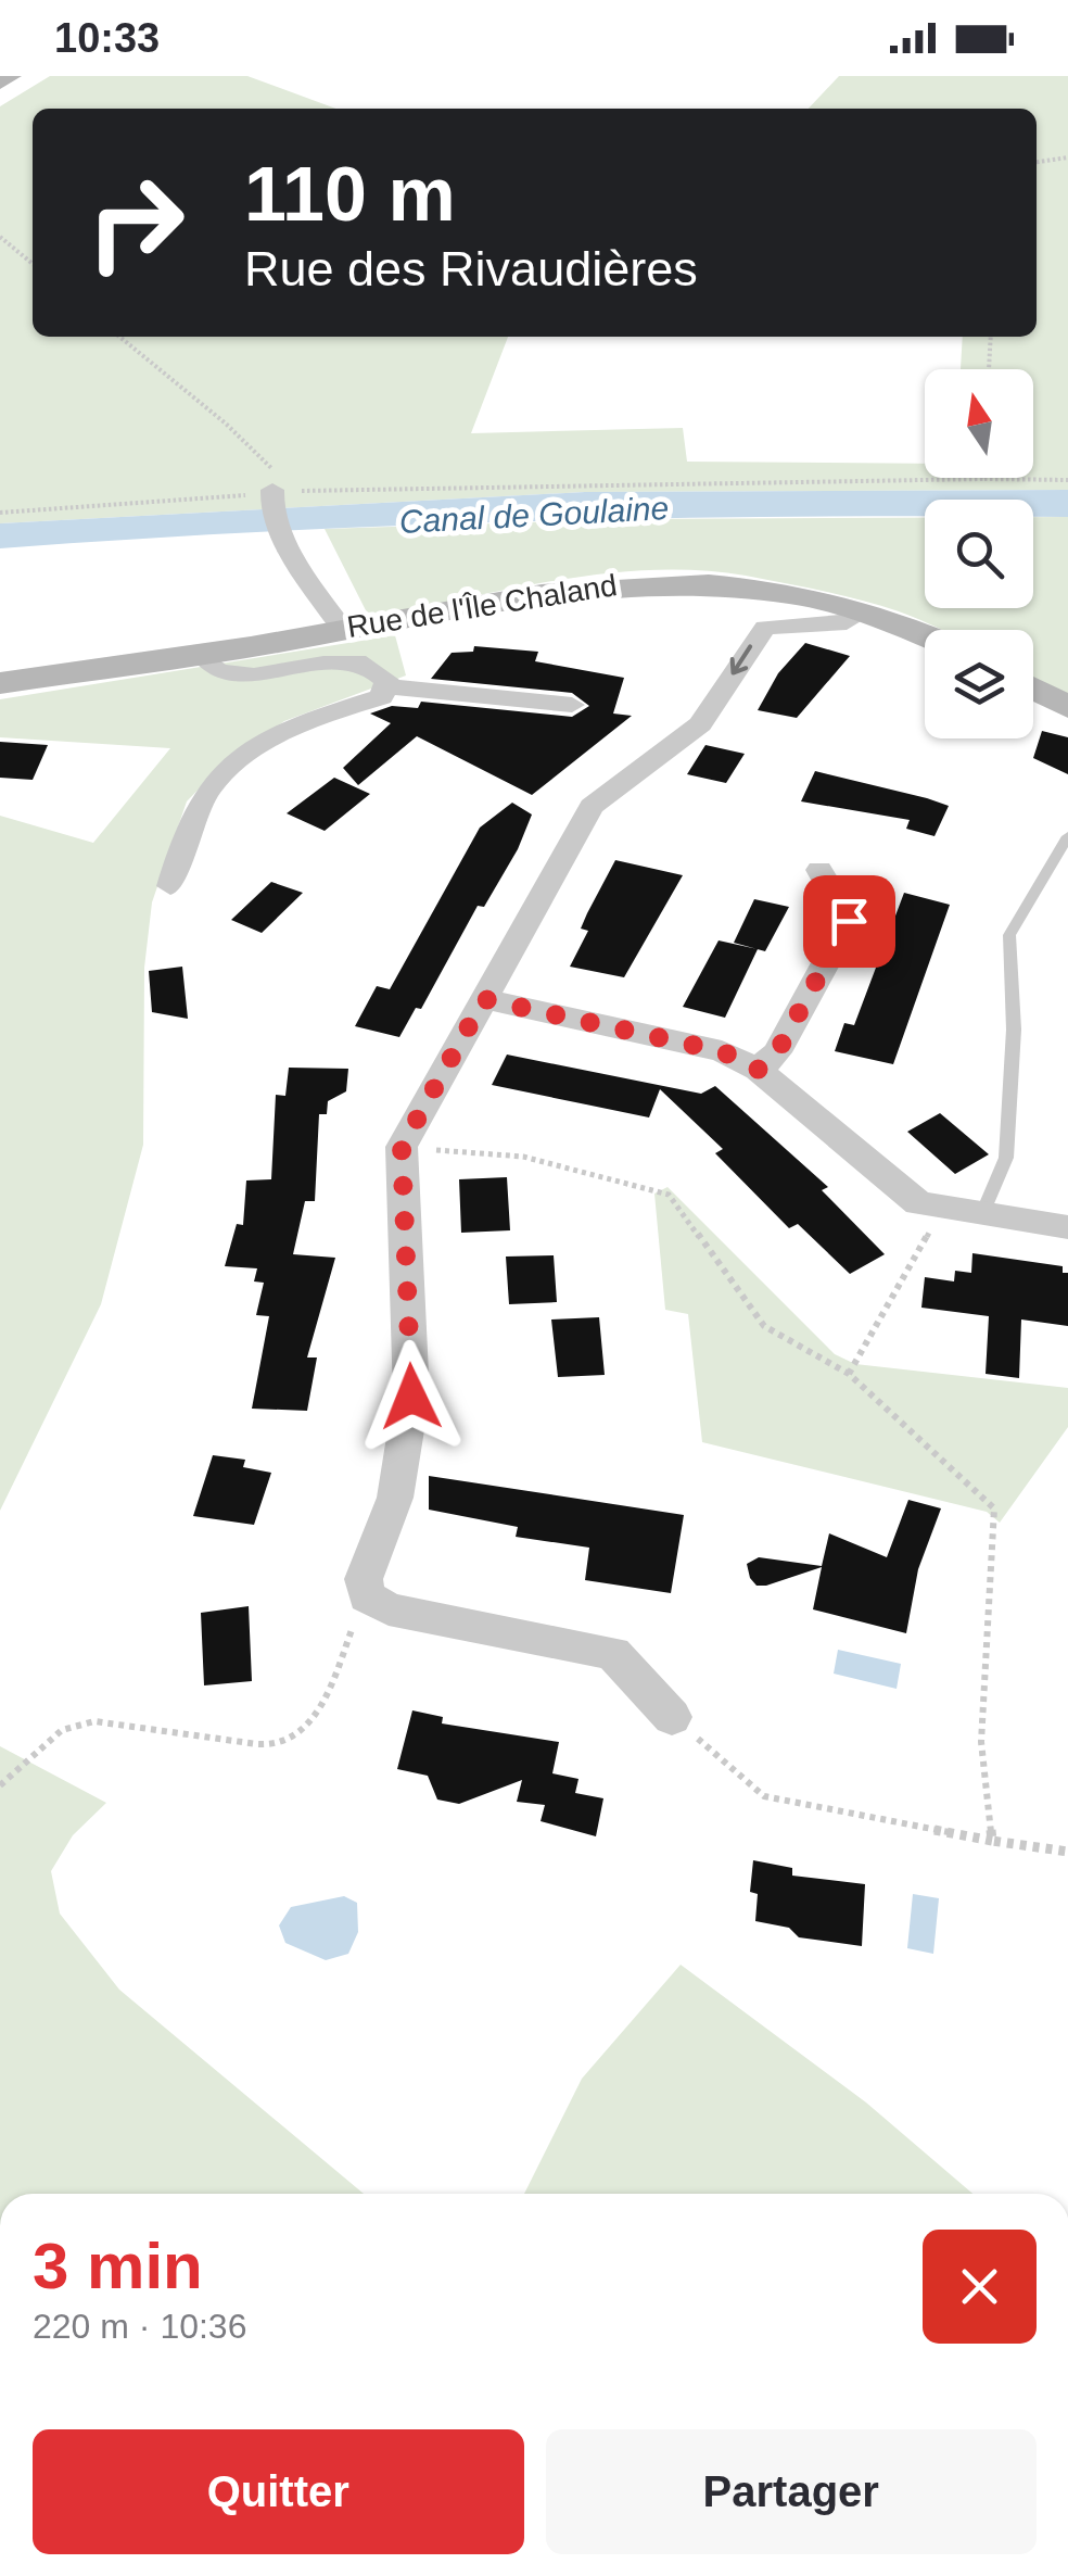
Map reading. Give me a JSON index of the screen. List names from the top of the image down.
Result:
{
  "streets": {
    "street": ["Rue de l'Île Chaland"]
  },
  "water": ["Canal de Goulaine"],
  "north": "top",
  "page": {
    "status": "10:33",
    "turn": ["110 m", "Rue des Rivaudières"],
    "heading": ["3 min", "220 m · 10:36"],
    "buttons": ["Quitter", "Partager"]
  }
}
